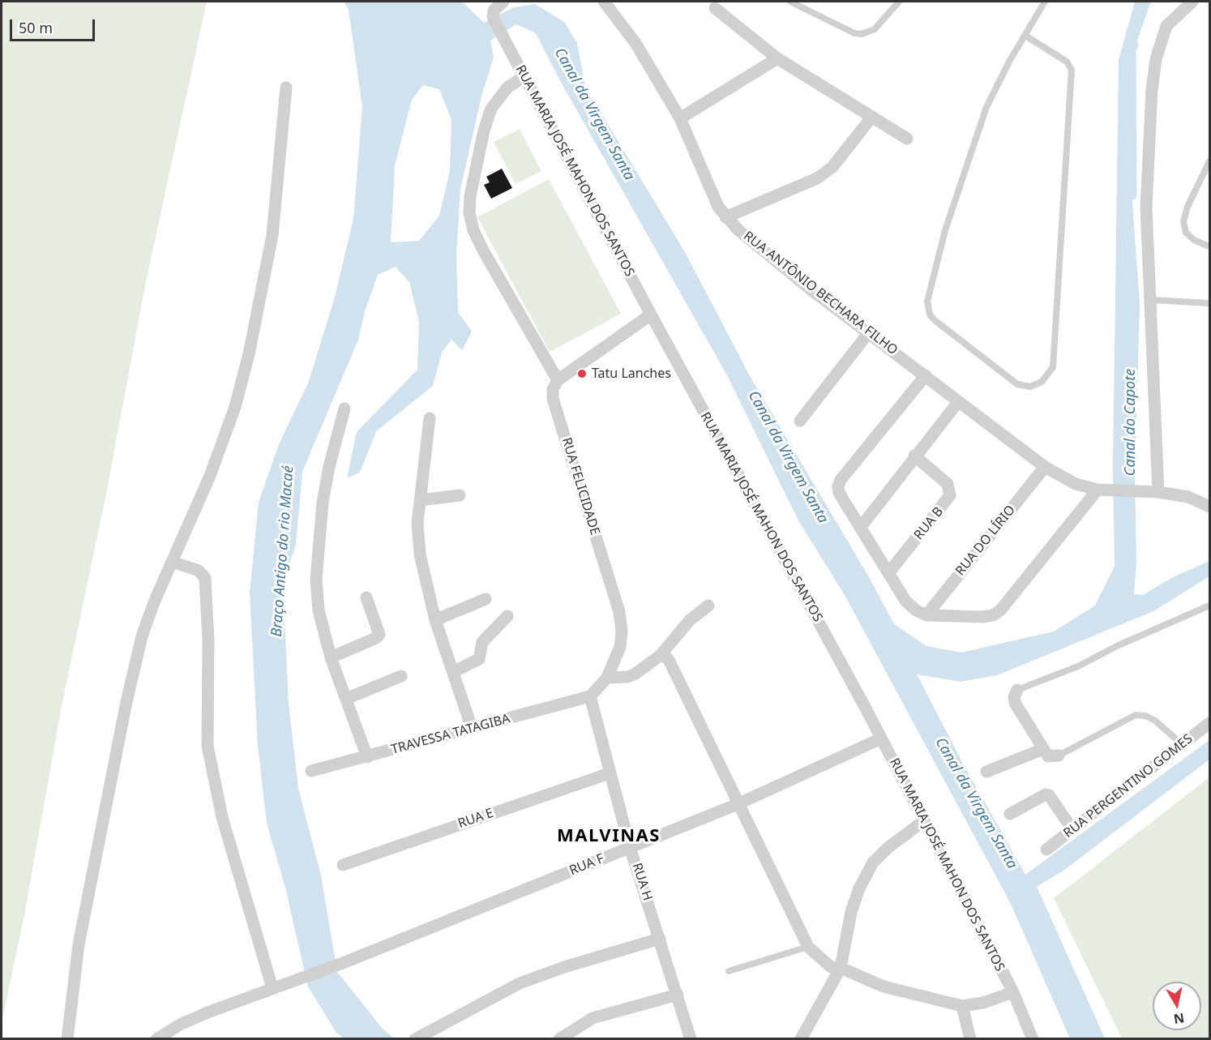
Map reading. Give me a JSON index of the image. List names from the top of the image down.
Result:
{
  "streets": {
    "street": [
      "RUA MARIA JOSÉ MAHON DOS SANTOS",
      "RUA ANTÔNIO BECHARA FILHO",
      "RUA FELICIDADE",
      "RUA B",
      "RUA DO LÍRIO",
      "TRAVESSA TATAGIBA",
      "RUA PERGENTINO GOMES",
      "RUA E",
      "RUA F",
      "RUA H"
    ]
  },
  "crossings": [
    ["RUA MARIA JOSÉ MAHON DOS SANTOS", "RUA F"],
    ["RUA ANTÔNIO BECHARA FILHO", "RUA DO LÍRIO"],
    ["RUA FELICIDADE", "TRAVESSA TATAGIBA"],
    ["RUA FELICIDADE", "RUA H"],
    ["TRAVESSA TATAGIBA", "RUA H"],
    ["RUA E", "RUA H"],
    ["RUA F", "RUA H"]
  ],
  "districts": ["MALVINAS"],
  "water": ["Canal da Virgem Santa", "Canal do Capote", "Braço Antigo do rio Macaé"],
  "places": ["Tatu Lanches"],
  "scale_bar": "50 m",
  "north": "bottom"
}
